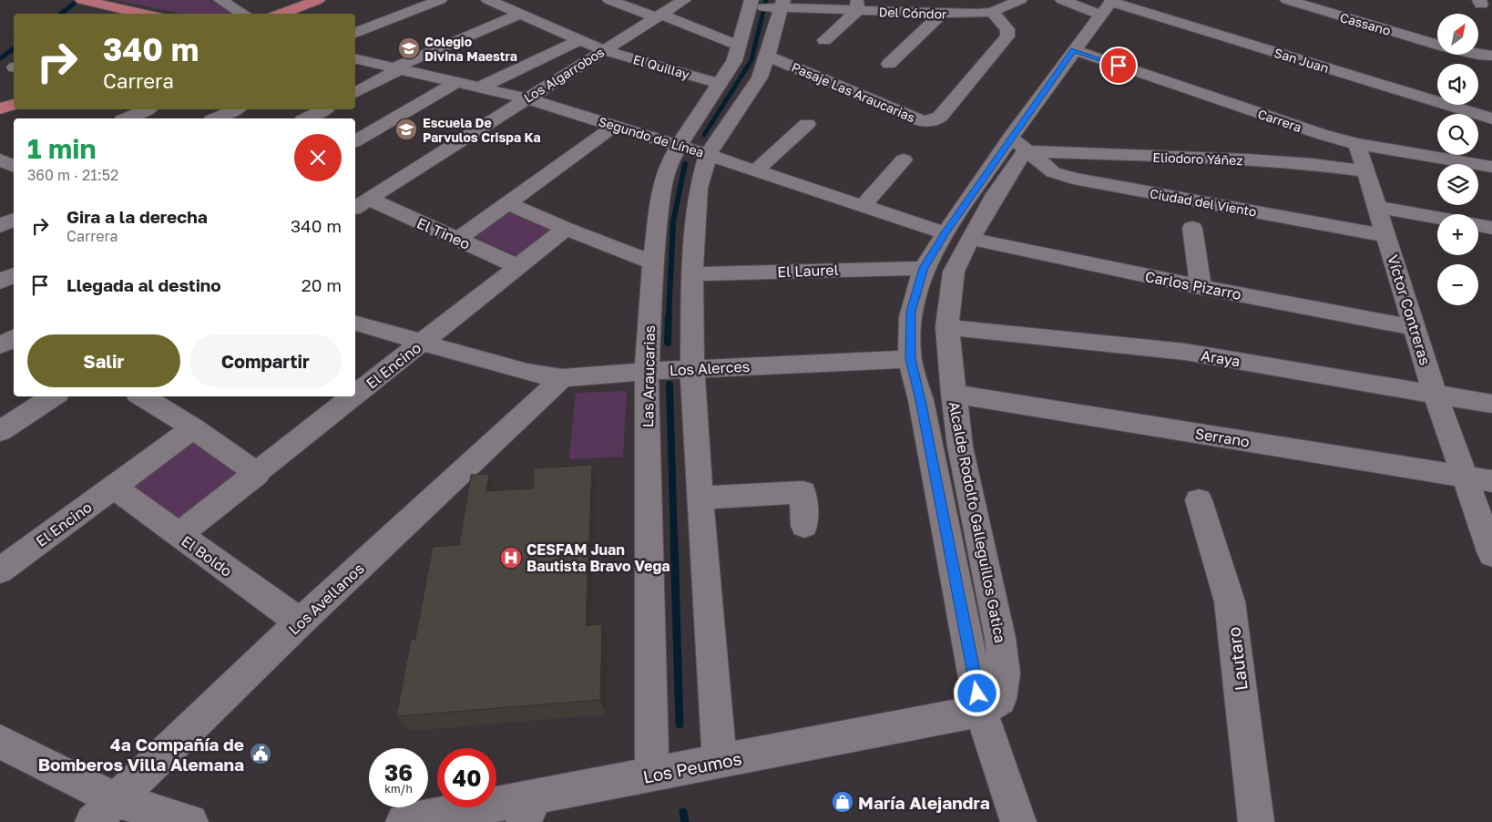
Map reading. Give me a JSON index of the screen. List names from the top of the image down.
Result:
{
  "streets": {
    "street": [
      "Del Cóndor",
      "Cassano",
      "San Juan",
      "El Quillay",
      "Los Algarrobos",
      "Pasaje Las Araucarias",
      "Carrera",
      "Segundo de Línea",
      "Eliodoro Yáñez",
      "Ciudad del Viento",
      "El Tineo",
      "El Laurel",
      "Carlos Pizarro",
      "Víctor Contreras",
      "Araya",
      "El Encino",
      "Los Alerces",
      "Las Araucarias",
      "Serrano",
      "Alcalde Rodolfo Galleguillos Gatica",
      "El Boldo",
      "Los Avellanos",
      "Lautaro",
      "Los Peumos"
    ]
  },
  "crossings": [
    ["Del Cóndor", "Pasaje Las Araucarias"],
    ["Del Cóndor", "Las Araucarias"],
    ["El Quillay", "Los Algarrobos"],
    ["El Quillay", "Las Araucarias"],
    ["Los Algarrobos", "Segundo de Línea"],
    ["Los Algarrobos", "El Tineo"],
    ["Carrera", "Víctor Contreras"],
    ["Segundo de Línea", "Las Araucarias"],
    ["Eliodoro Yáñez", "Ciudad del Viento"],
    ["Eliodoro Yáñez", "Víctor Contreras"],
    ["Eliodoro Yáñez", "Alcalde Rodolfo Galleguillos Gatica"],
    ["Ciudad del Viento", "Víctor Contreras"],
    ["Ciudad del Viento", "Alcalde Rodolfo Galleguillos Gatica"],
    ["El Tineo", "El Encino"],
    ["Carlos Pizarro", "Víctor Contreras"],
    ["Carlos Pizarro", "Alcalde Rodolfo Galleguillos Gatica"],
    ["Víctor Contreras", "Araya"],
    ["Víctor Contreras", "Serrano"],
    ["Araya", "Alcalde Rodolfo Galleguillos Gatica"],
    ["El Encino", "Los Alerces"],
    ["El Encino", "El Boldo"],
    ["Los Alerces", "Las Araucarias"],
    ["Los Alerces", "Los Avellanos"],
    ["Las Araucarias", "Los Peumos"],
    ["Serrano", "Alcalde Rodolfo Galleguillos Gatica"],
    ["Alcalde Rodolfo Galleguillos Gatica", "Los Peumos"],
    ["El Boldo", "Los Avellanos"]
  ],
  "places": {
    "school or university": ["Colegio Divina Maestra", "Escuela De Parvulos Crispa Ka"],
    "hospital": ["CESFAM Juan Bautista Bravo Vega"],
    "public building": ["4a Compañía de Bomberos Villa Alemana"],
    "shop": ["María Alejandra"]
  },
  "north": "top right",
  "page": {
    "map_buttons": ["+", "−"],
    "turn": ["340 m", "Carrera"],
    "heading": ["1 min", "360 m · 21:52"],
    "list": [
      {
        "name": "Gira a la derecha",
        "note": "Carrera",
        "value": "340 m"
      },
      {
        "name": "Llegada al destino",
        "value": "20 m"
      }
    ],
    "buttons": ["Salir", "Compartir"],
    "speed": "36 km/h",
    "limit": "40"
  }
}
